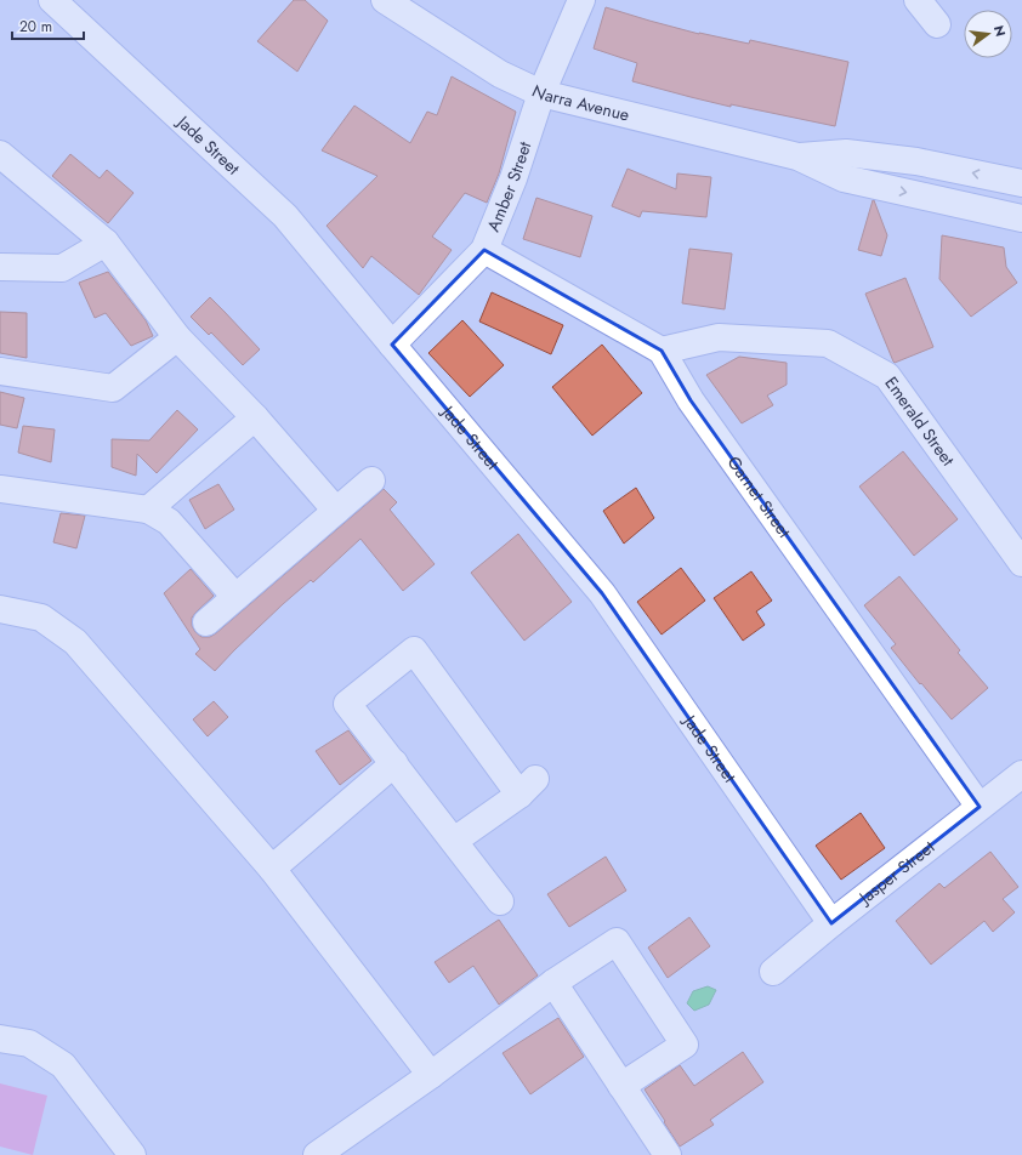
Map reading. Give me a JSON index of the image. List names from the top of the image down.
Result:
{
  "streets": {
    "street": [
      "Narra Avenue",
      "Jade Street",
      "Amber Street",
      "Emerald Street",
      "Garnet Street",
      "Jasper Street"
    ]
  },
  "crossings": [
    ["Narra Avenue", "Amber Street"],
    ["Jade Street", "Amber Street"],
    ["Jade Street", "Jasper Street"],
    ["Emerald Street", "Garnet Street"],
    ["Garnet Street", "Jasper Street"]
  ],
  "scale_bar": "20 m",
  "north": "right"
}
